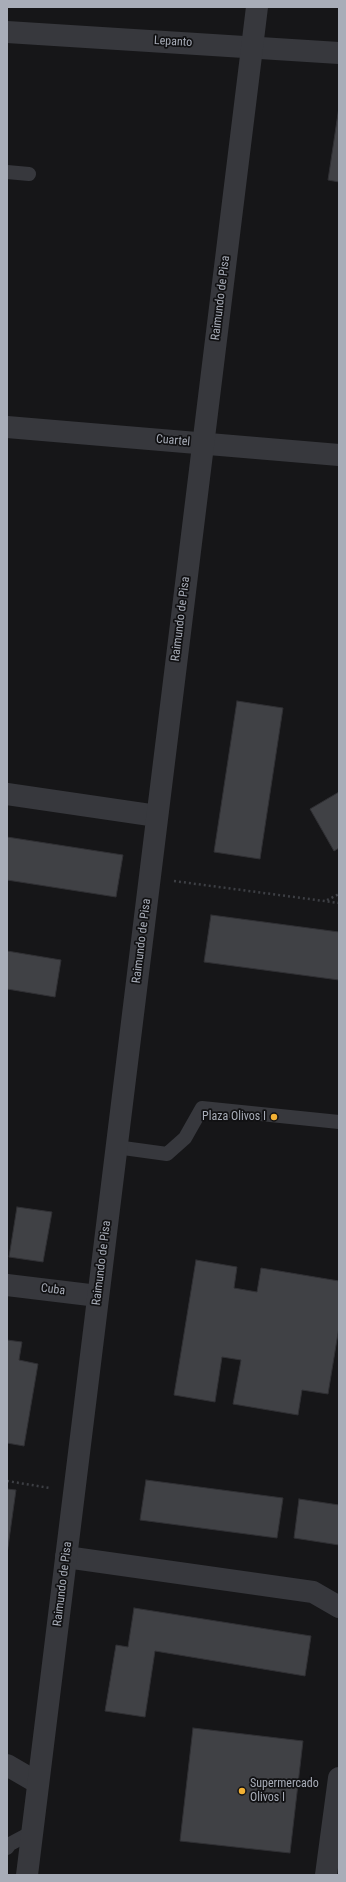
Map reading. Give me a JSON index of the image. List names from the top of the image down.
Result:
{
  "streets": {
    "street": [
      "Lepanto",
      "Raimundo de Pisa",
      "Cuartel",
      "Cuba"
    ]
  },
  "crossings": [
    ["Lepanto", "Raimundo de Pisa"],
    ["Raimundo de Pisa", "Cuartel"],
    ["Raimundo de Pisa", "Cuba"]
  ],
  "places": ["Plaza Olivos I", "Supermercado Olivos I"]
}
